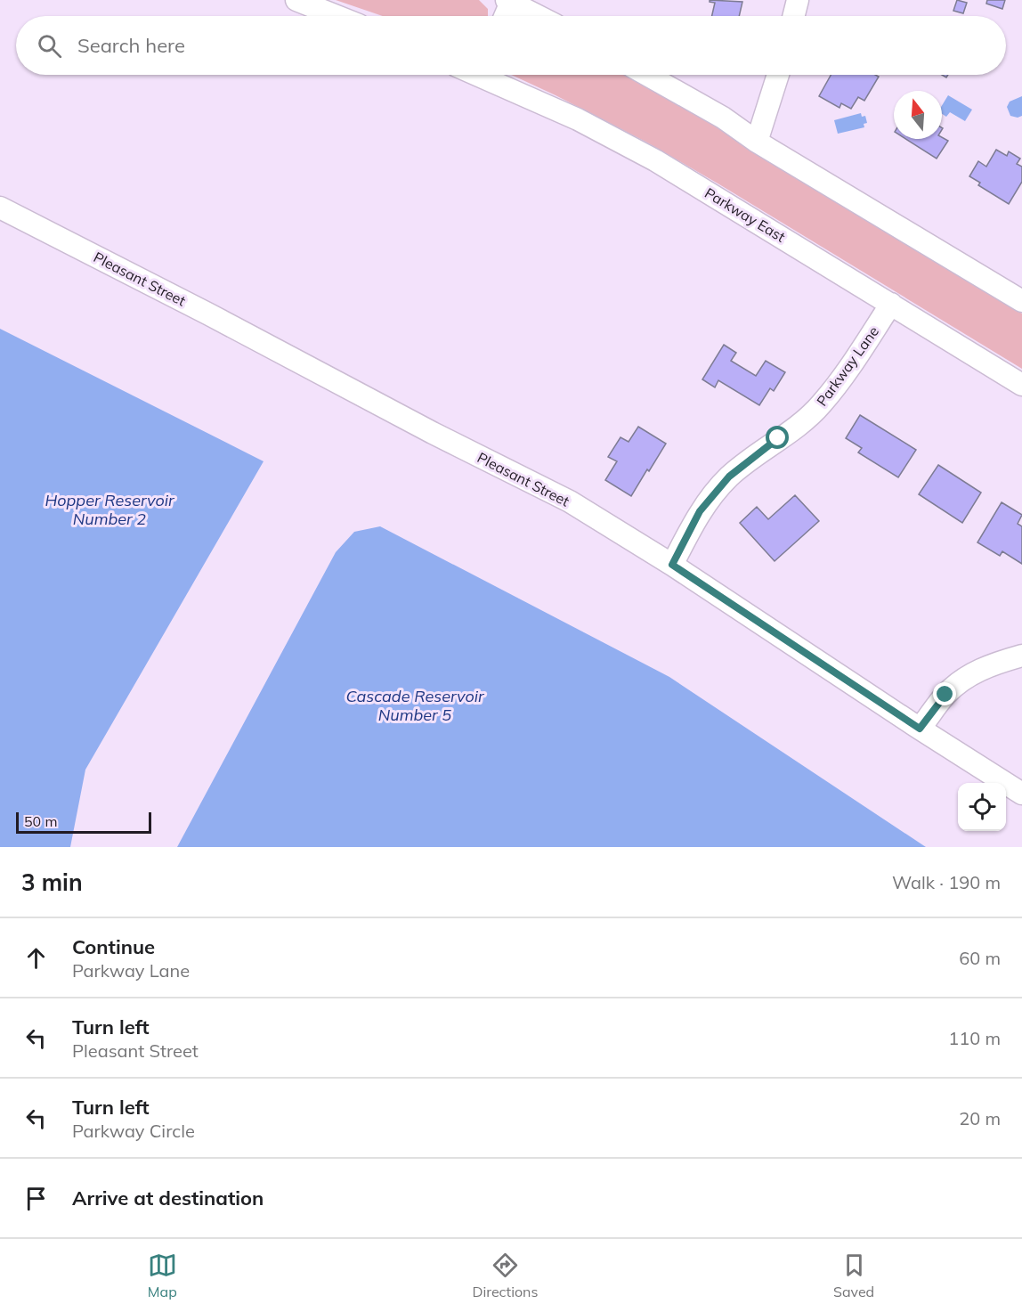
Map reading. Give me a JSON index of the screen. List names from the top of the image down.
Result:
{
  "streets": {
    "street": ["Parkway East", "Pleasant Street", "Parkway Lane"]
  },
  "crossings": [
    ["Parkway East", "Parkway Lane"],
    ["Pleasant Street", "Parkway Lane"]
  ],
  "water": ["Hopper Reservoir Number 2", "Cascade Reservoir Number 5"],
  "scale_bar": "50 m",
  "north": "top",
  "page": {
    "search": "Search here",
    "scale": "50 m",
    "heading": ["3 min", "Walk · 190 m"],
    "list": [
      ["Continue", "Parkway Lane", "60 m"],
      ["Turn left", "Pleasant Street", "110 m"],
      ["Turn left", "Parkway Circle", "20 m"],
      "Arrive at destination"
    ],
    "nav": ["Map", "Directions", "Saved"]
  }
}
